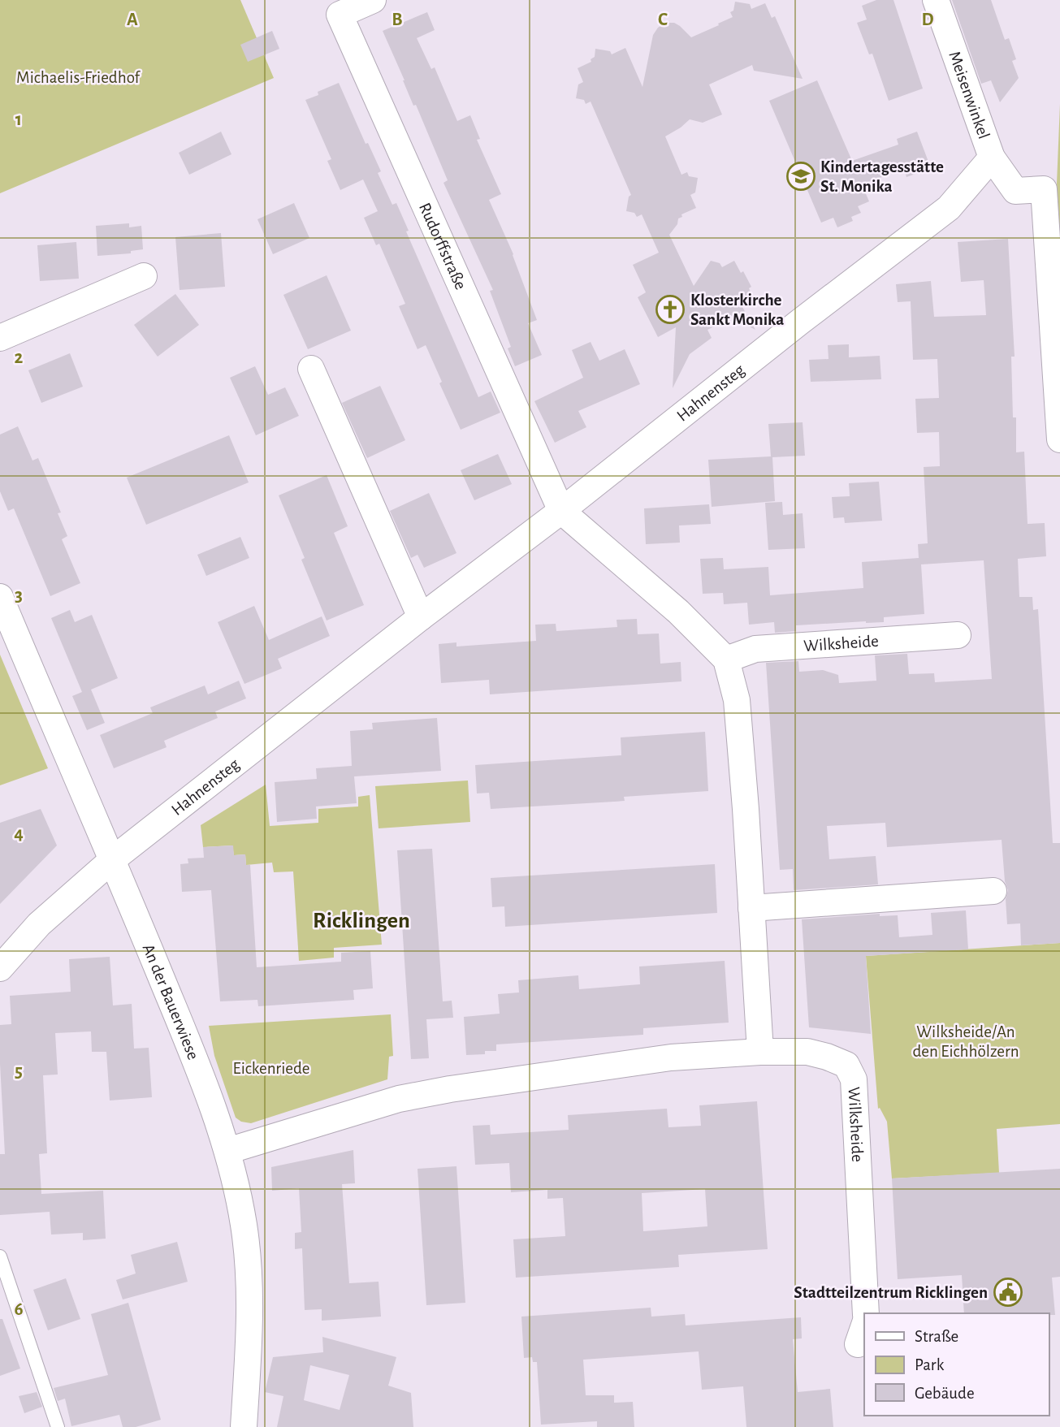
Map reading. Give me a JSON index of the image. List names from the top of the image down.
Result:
{
  "streets": {
    "street": [
      "Meisenwinkel",
      "Rudorffstraße",
      "Hahnensteg",
      "Wilksheide",
      "An der Bauerwiese"
    ]
  },
  "crossings": [
    ["Meisenwinkel", "Hahnensteg"],
    ["Rudorffstraße", "Hahnensteg"],
    ["Hahnensteg", "An der Bauerwiese"]
  ],
  "districts": ["Ricklingen"],
  "parks": ["Michaelis-Friedhof", "Wilksheide/An den Eichhölzern", "Eickenriede"],
  "places": {
    "school or university": ["Kindertagesstätte St. Monika"],
    "church": ["Klosterkirche Sankt Monika"],
    "public building": ["Stadtteilzentrum Ricklingen"]
  },
  "legend": ["Straße", "Park", "Gebäude"],
  "grid": {
    "columns": [
      "A",
      "B",
      "C",
      "D"
    ],
    "rows": [
      "1",
      "2",
      "3",
      "4",
      "5",
      "6"
    ]
  }
}
